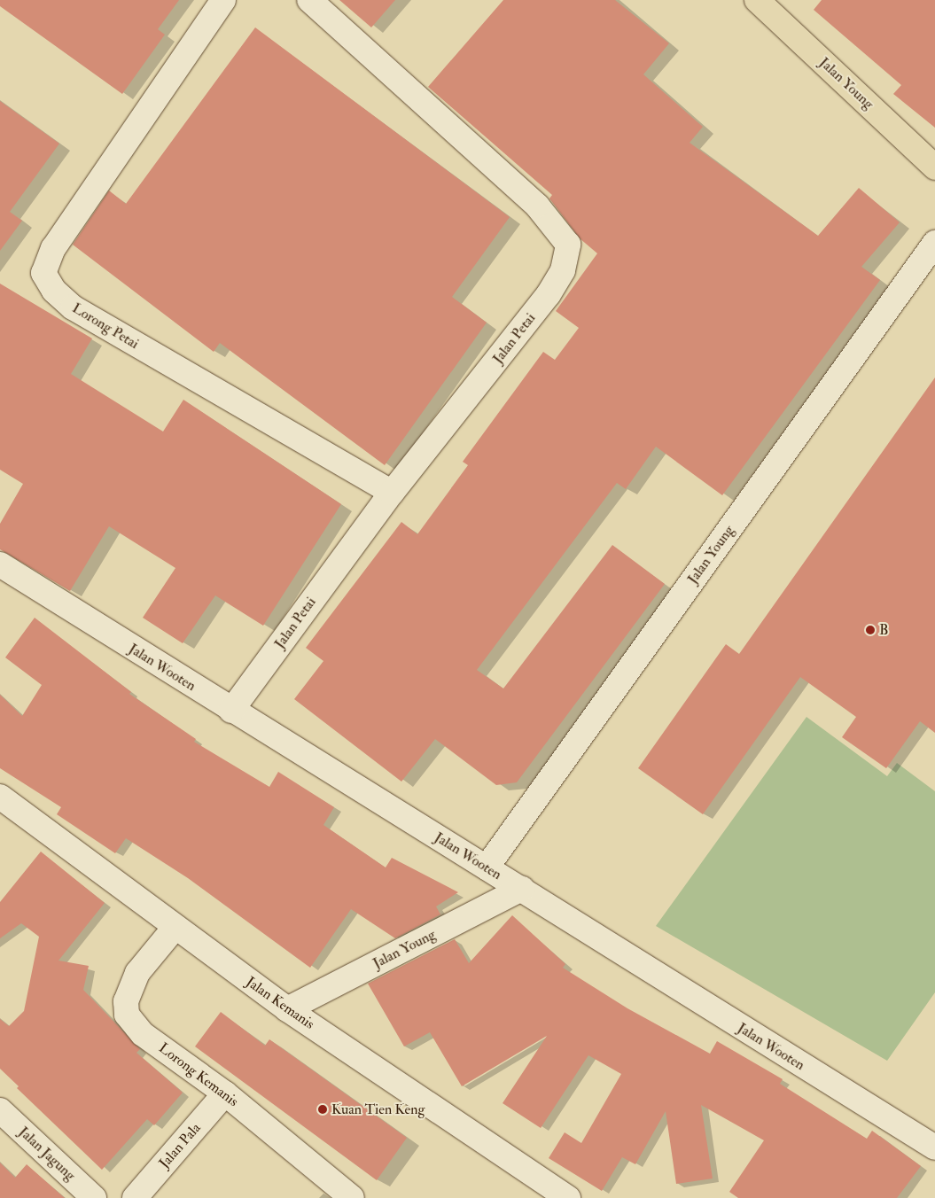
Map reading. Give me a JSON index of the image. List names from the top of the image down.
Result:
{
  "streets": {
    "main road": ["Jalan Young"],
    "street": [
      "Lorong Petai",
      "Jalan Petai",
      "Jalan Wooten",
      "Jalan Kemanis",
      "Lorong Kemanis",
      "Jalan Pala",
      "Jalan Jagung"
    ]
  },
  "crossings": [
    ["Jalan Young", "Jalan Wooten"],
    ["Jalan Young", "Jalan Kemanis"],
    ["Lorong Petai", "Jalan Petai"],
    ["Jalan Petai", "Jalan Wooten"],
    ["Jalan Kemanis", "Lorong Kemanis"],
    ["Lorong Kemanis", "Jalan Pala"]
  ],
  "places": ["B", "Kuan Tien Keng"]
}
